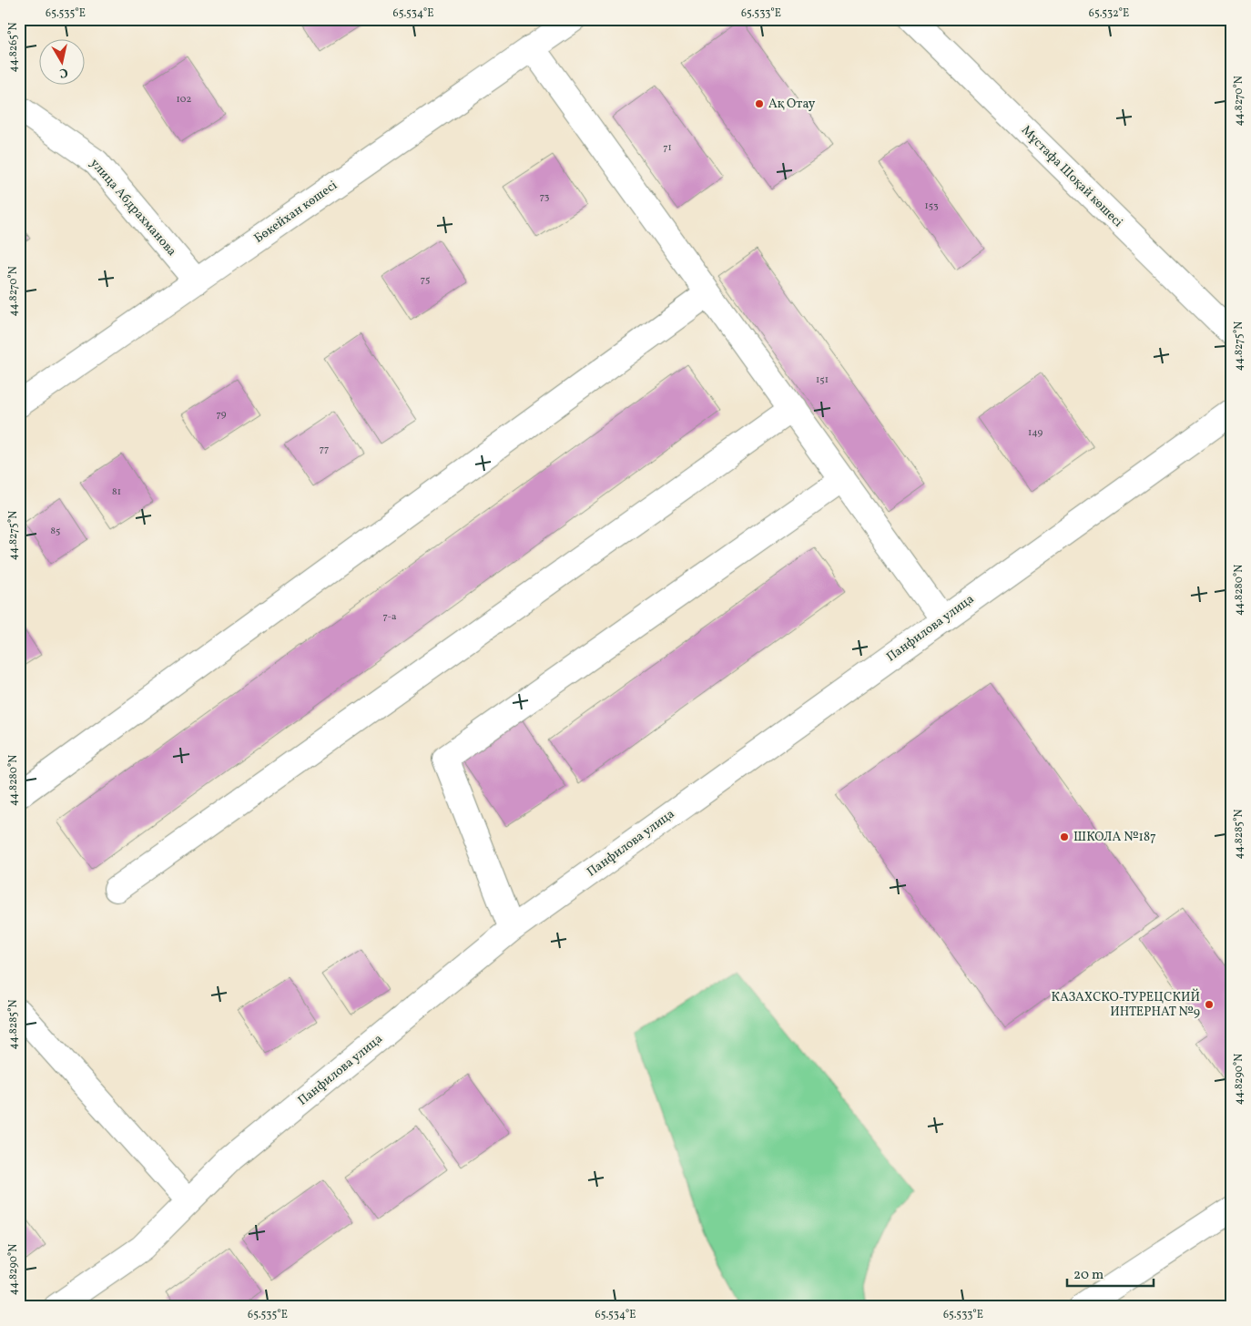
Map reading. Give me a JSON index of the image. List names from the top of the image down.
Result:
{
  "streets": {
    "street": [
      "Мұстафа Шоқай көшесі",
      "улица Абдрахманова",
      "Бөкейхан көшесі",
      "Панфилова улица"
    ]
  },
  "crossings": [
    ["улица Абдрахманова", "Бөкейхан көшесі"]
  ],
  "places": ["Ақ Отау", "ШКОЛА №187", "КАЗАХСКО-ТУРЕЦСКИЙ ИНТЕРНАТ №9"],
  "house_numbers": [
    "102",
    "71",
    "73",
    "153",
    "75",
    "151",
    "79",
    "149",
    "77",
    "81",
    "85",
    "7-а"
  ],
  "scale_bar": "20 m",
  "north": "bottom",
  "coordinates": [
    "65.535°E",
    "65.534°E",
    "65.533°E",
    "65.532°E",
    "44.8265°N",
    "44.8270°N",
    "44.8275°N",
    "44.8280°N",
    "44.8285°N",
    "44.8290°N"
  ]
}
